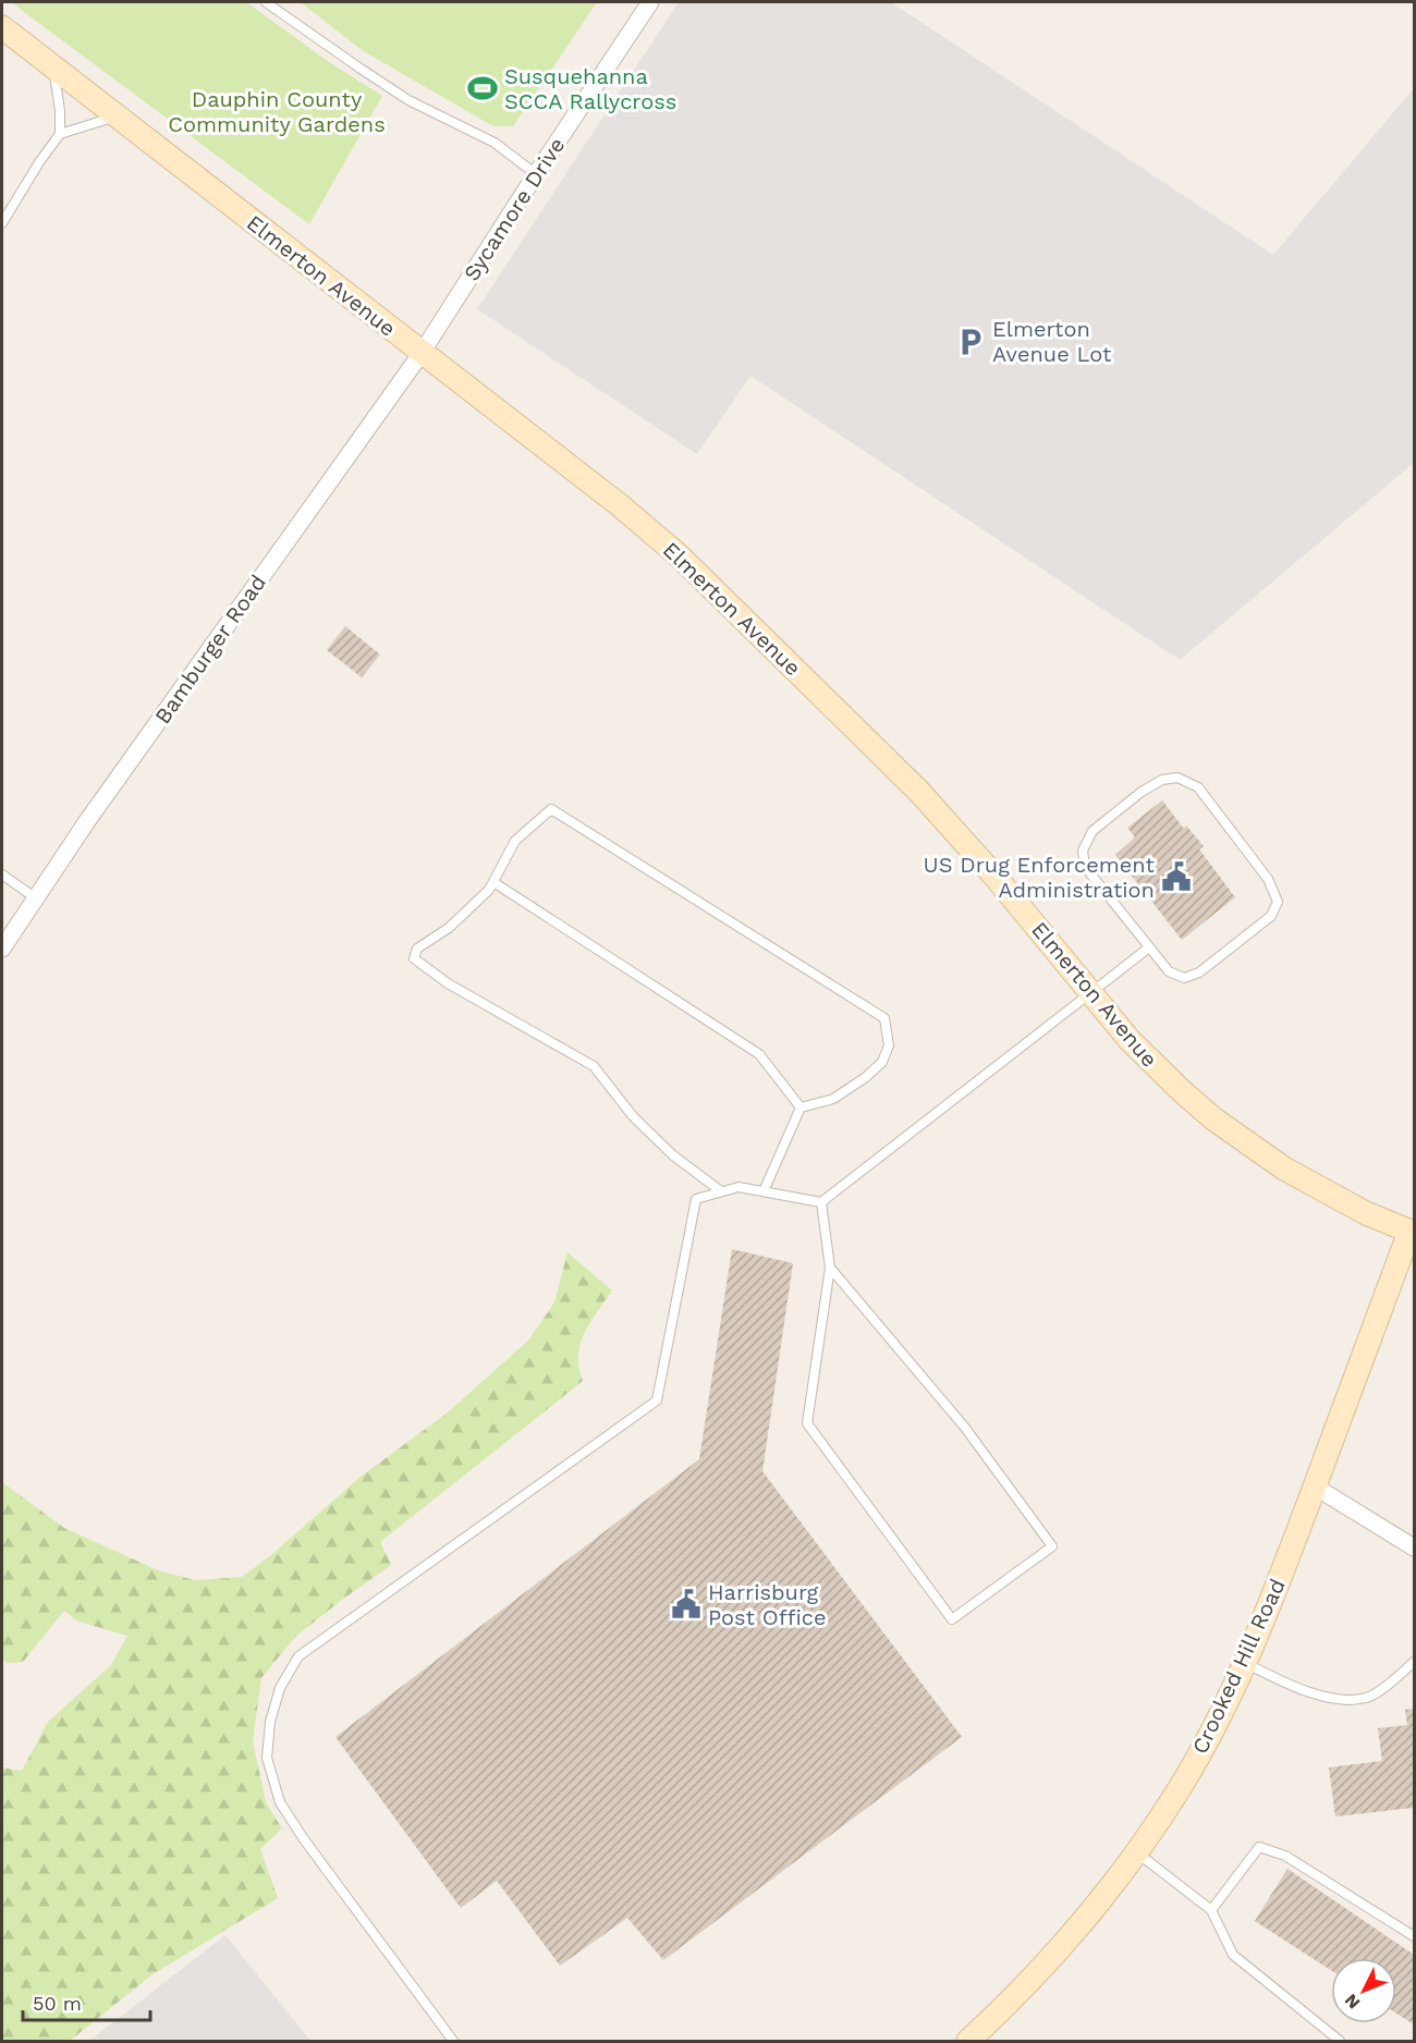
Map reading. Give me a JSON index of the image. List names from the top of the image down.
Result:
{
  "streets": {
    "main road": ["Elmerton Avenue", "Crooked Hill Road"],
    "street": ["Sycamore Drive", "Bamburger Road"]
  },
  "crossings": [
    ["Sycamore Drive", "Elmerton Avenue"],
    ["Sycamore Drive", "Bamburger Road"],
    ["Elmerton Avenue", "Bamburger Road"],
    ["Elmerton Avenue", "Crooked Hill Road"]
  ],
  "parks": ["Dauphin County Community Gardens"],
  "places": {
    "sports": ["Susquehanna SCCA Rallycross"],
    "parking": ["Elmerton Avenue Lot"],
    "public building": ["US Drug Enforcement Administration", "Harrisburg Post Office"]
  },
  "scale_bar": "50 m",
  "north": "bottom left"
}
